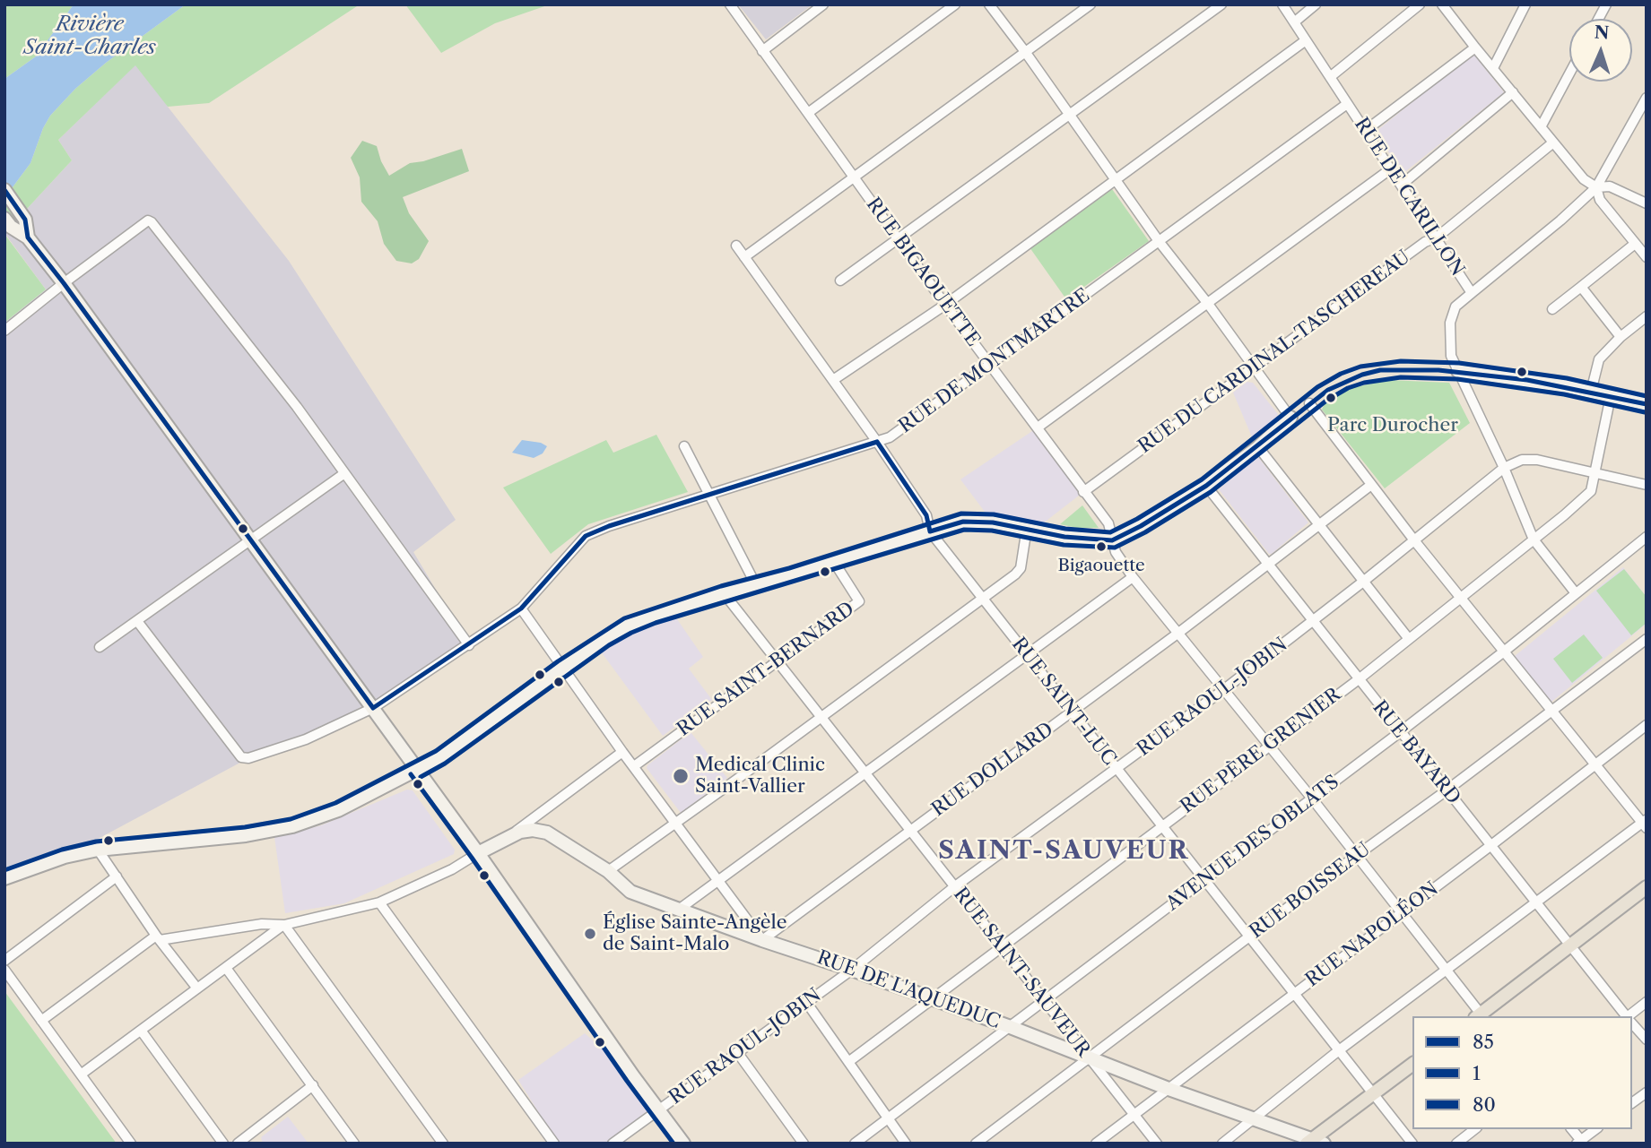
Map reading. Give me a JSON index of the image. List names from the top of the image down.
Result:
{
  "streets": {
    "street": [
      "RUE DE CARILLON",
      "RUE BIGAOUETTE",
      "RUE DU CARDINAL-TASCHEREAU",
      "RUE DE MONTMARTRE",
      "RUE SAINT-BERNARD",
      "RUE RAOUL-JOBIN",
      "RUE SAINT-LUC",
      "RUE PÈRE GRENIER",
      "RUE BAYARD",
      "RUE DOLLARD",
      "AVENUE DES OBLATS",
      "RUE BOISSEAU",
      "RUE NAPOLÉON",
      "RUE SAINT-SAUVEUR",
      "RUE DE L'AQUEDUC"
    ]
  },
  "crossings": [
    ["RUE DE CARILLON", "RUE DU CARDINAL-TASCHEREAU"],
    ["RUE DE CARILLON", "RUE DE MONTMARTRE"],
    ["RUE DE CARILLON", "RUE RAOUL-JOBIN"],
    ["RUE DE CARILLON", "RUE PÈRE GRENIER"],
    ["RUE DE CARILLON", "AVENUE DES OBLATS"],
    ["RUE BIGAOUETTE", "RUE DU CARDINAL-TASCHEREAU"],
    ["RUE BIGAOUETTE", "RUE DE MONTMARTRE"],
    ["RUE BIGAOUETTE", "RUE RAOUL-JOBIN"],
    ["RUE BIGAOUETTE", "RUE PÈRE GRENIER"],
    ["RUE BIGAOUETTE", "RUE DOLLARD"],
    ["RUE BIGAOUETTE", "AVENUE DES OBLATS"],
    ["RUE BIGAOUETTE", "RUE BOISSEAU"],
    ["RUE BIGAOUETTE", "RUE NAPOLÉON"],
    ["RUE DE MONTMARTRE", "RUE SAINT-LUC"],
    ["RUE SAINT-BERNARD", "RUE SAINT-SAUVEUR"],
    ["RUE RAOUL-JOBIN", "RUE SAINT-LUC"],
    ["RUE RAOUL-JOBIN", "RUE BAYARD"],
    ["RUE RAOUL-JOBIN", "RUE SAINT-SAUVEUR"],
    ["RUE RAOUL-JOBIN", "RUE DE L'AQUEDUC"],
    ["RUE SAINT-LUC", "RUE PÈRE GRENIER"],
    ["RUE SAINT-LUC", "RUE DOLLARD"],
    ["RUE SAINT-LUC", "AVENUE DES OBLATS"],
    ["RUE SAINT-LUC", "RUE BOISSEAU"],
    ["RUE SAINT-LUC", "RUE NAPOLÉON"],
    ["RUE PÈRE GRENIER", "RUE BAYARD"],
    ["RUE PÈRE GRENIER", "RUE SAINT-SAUVEUR"],
    ["RUE PÈRE GRENIER", "RUE DE L'AQUEDUC"],
    ["RUE BAYARD", "RUE DOLLARD"],
    ["RUE BAYARD", "AVENUE DES OBLATS"],
    ["RUE BAYARD", "RUE BOISSEAU"],
    ["RUE BAYARD", "RUE NAPOLÉON"],
    ["RUE DOLLARD", "RUE SAINT-SAUVEUR"],
    ["RUE DOLLARD", "RUE DE L'AQUEDUC"],
    ["AVENUE DES OBLATS", "RUE SAINT-SAUVEUR"],
    ["AVENUE DES OBLATS", "RUE DE L'AQUEDUC"],
    ["RUE BOISSEAU", "RUE SAINT-SAUVEUR"],
    ["RUE BOISSEAU", "RUE DE L'AQUEDUC"],
    ["RUE NAPOLÉON", "RUE SAINT-SAUVEUR"],
    ["RUE NAPOLÉON", "RUE DE L'AQUEDUC"],
    ["RUE SAINT-SAUVEUR", "RUE DE L'AQUEDUC"]
  ],
  "districts": ["SAINT-SAUVEUR"],
  "water": ["Rivière Saint-Charles"],
  "parks": ["Parc Durocher"],
  "places": ["Bigaouette", "Medical Clinic Saint-Vallier", "Église Sainte-Angèle de Saint-Malo"],
  "lines": ["transit line 85", "transit line 80", "transit line 1"],
  "legend": ["85", "1", "80"],
  "north": "top"
}
